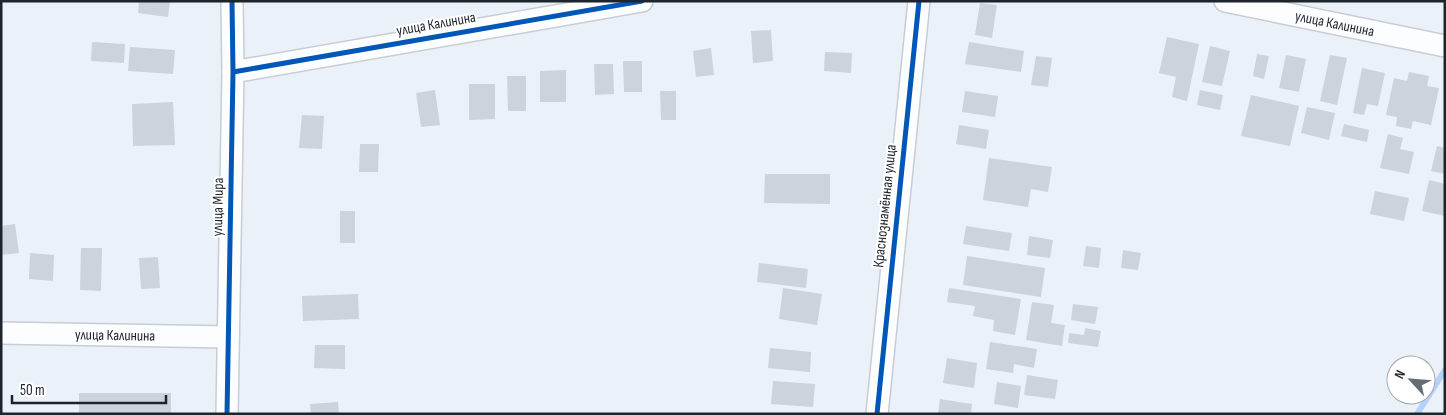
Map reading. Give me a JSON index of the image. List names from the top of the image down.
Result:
{
  "streets": {
    "street": ["улица Калинина", "Краснознамённая улица", "улица Мира"]
  },
  "crossings": [
    ["улица Калинина", "улица Мира"]
  ],
  "scale_bar": "50 m",
  "north": "top left"
}
